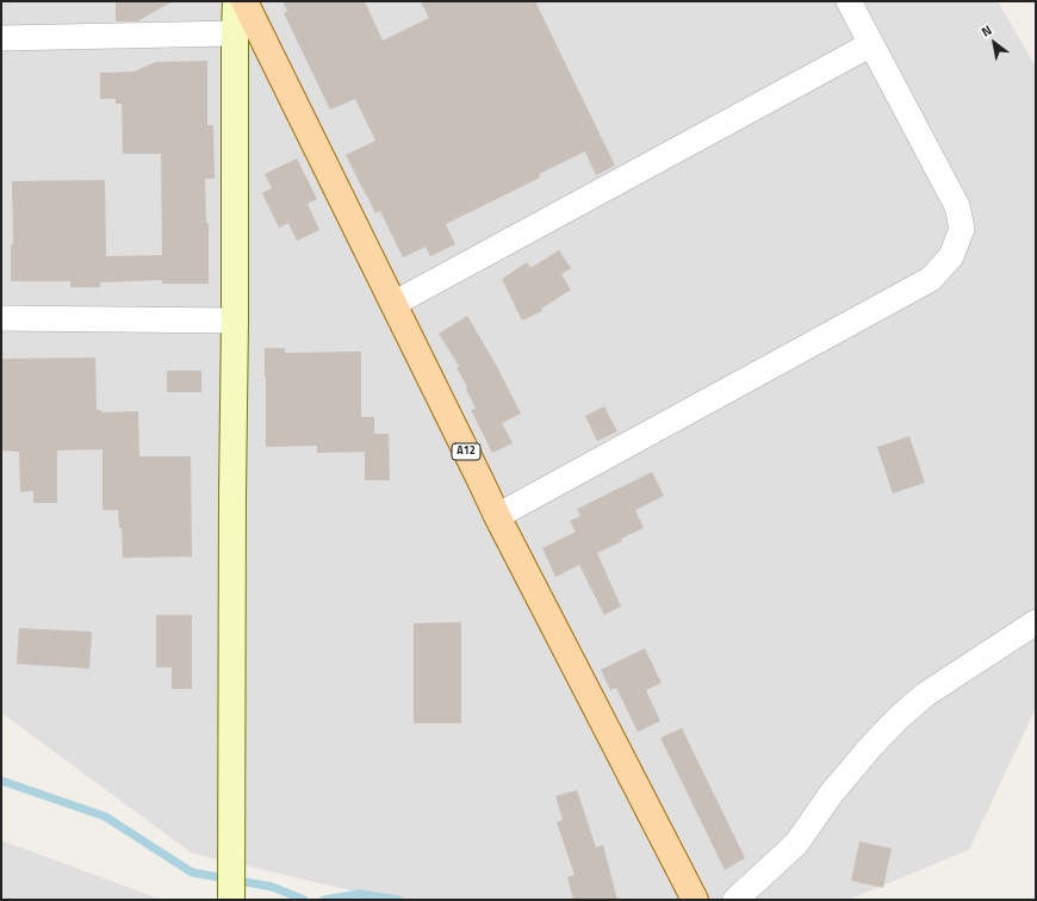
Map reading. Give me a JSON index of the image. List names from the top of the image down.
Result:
{
  "streets": {
    "main road": ["A12"]
  },
  "north": "top left"
}
